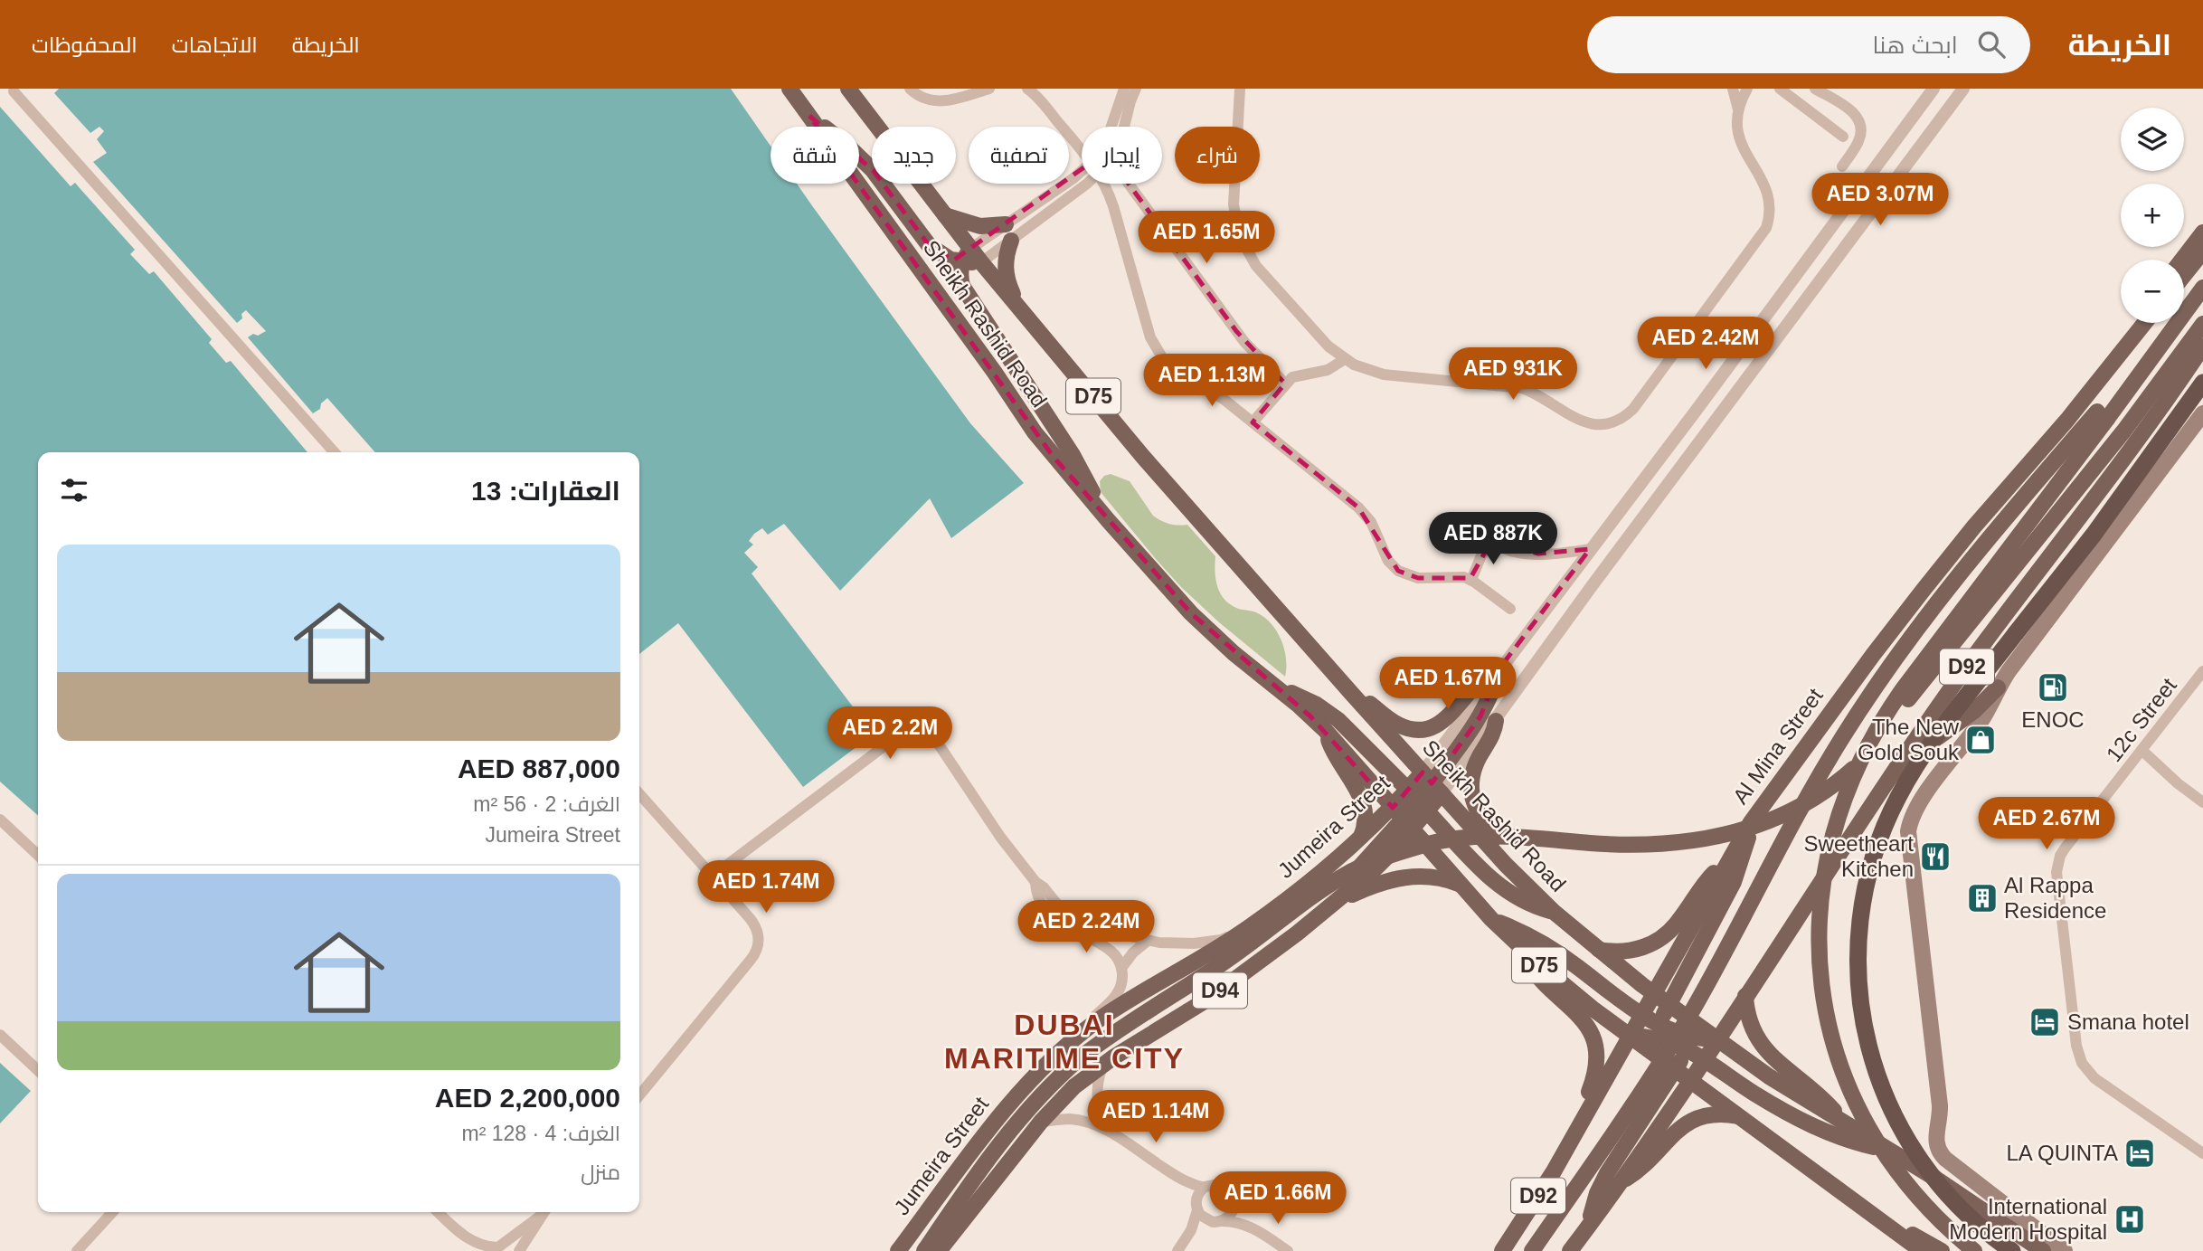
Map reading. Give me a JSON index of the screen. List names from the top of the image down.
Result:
{
  "streets": {
    "main road": [
      "Sheikh Rashid Road",
      "D75",
      "D92",
      "Al Mina Street",
      "Jumeira Street",
      "D94"
    ],
    "street": ["12c Street"]
  },
  "crossings": [
    ["Sheikh Rashid Road", "D92"],
    ["Sheikh Rashid Road", "Al Mina Street"],
    ["Sheikh Rashid Road", "Jumeira Street"]
  ],
  "districts": ["DUBAI MARITIME CITY"],
  "places": {
    "fuel station": ["ENOC"],
    "shop": ["The New Gold Souk"],
    "restaurant": ["Sweetheart Kitchen"],
    "building": ["Al Rappa Residence"],
    "hotel": ["Smana hotel", "LA QUINTA"],
    "hospital": ["International Modern Hospital"]
  },
  "page": {
    "header": "الخريطة",
    "search": "ابحث هنا",
    "nav": ["الخريطة", "الاتجاهات", "المحفوظات"],
    "map_buttons": ["+", "−"],
    "chip": [
      "شراء",
      "إيجار",
      "تصفية",
      "جديد",
      "شقة"
    ],
    "price": [
      "AED 3.07M",
      "AED 1.65M",
      "AED 2.42M",
      "AED 931K",
      "AED 1.13M",
      "AED 887K",
      "AED 1.67M",
      "AED 2.2M",
      "AED 2.67M",
      "AED 1.74M",
      "AED 2.24M",
      "AED 1.14M",
      "AED 1.66M"
    ],
    "heading": "العقارات: 13",
    "list": [
      {
        "name": "AED 887,000",
        "note": "الغرف: 2 · 56 m² · Jumeira Street"
      },
      {
        "name": "AED 2,200,000",
        "note": "الغرف: 4 · 128 m² · منزل"
      }
    ]
  }
}
